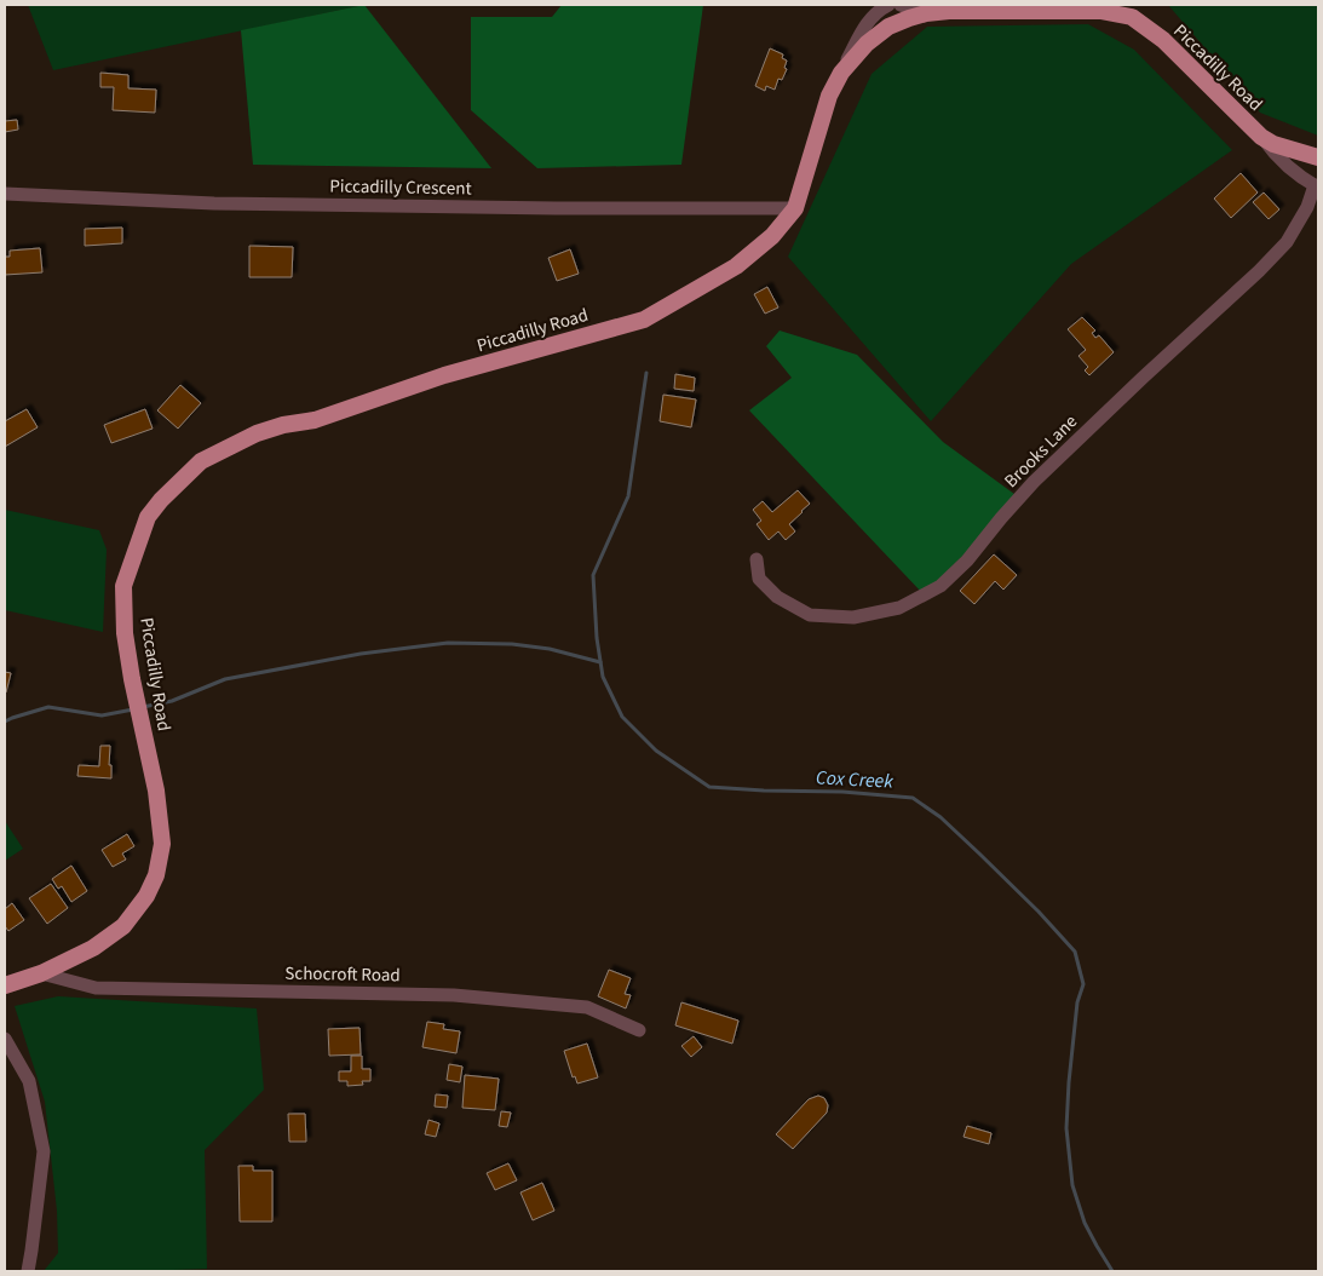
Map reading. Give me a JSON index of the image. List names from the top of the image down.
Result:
{
  "streets": {
    "main road": ["Piccadilly Road"],
    "street": ["Piccadilly Crescent", "Brooks Lane", "Schocroft Road"]
  },
  "crossings": [
    ["Piccadilly Road", "Piccadilly Crescent"],
    ["Piccadilly Road", "Schocroft Road"]
  ],
  "water": ["Cox Creek"]
}
